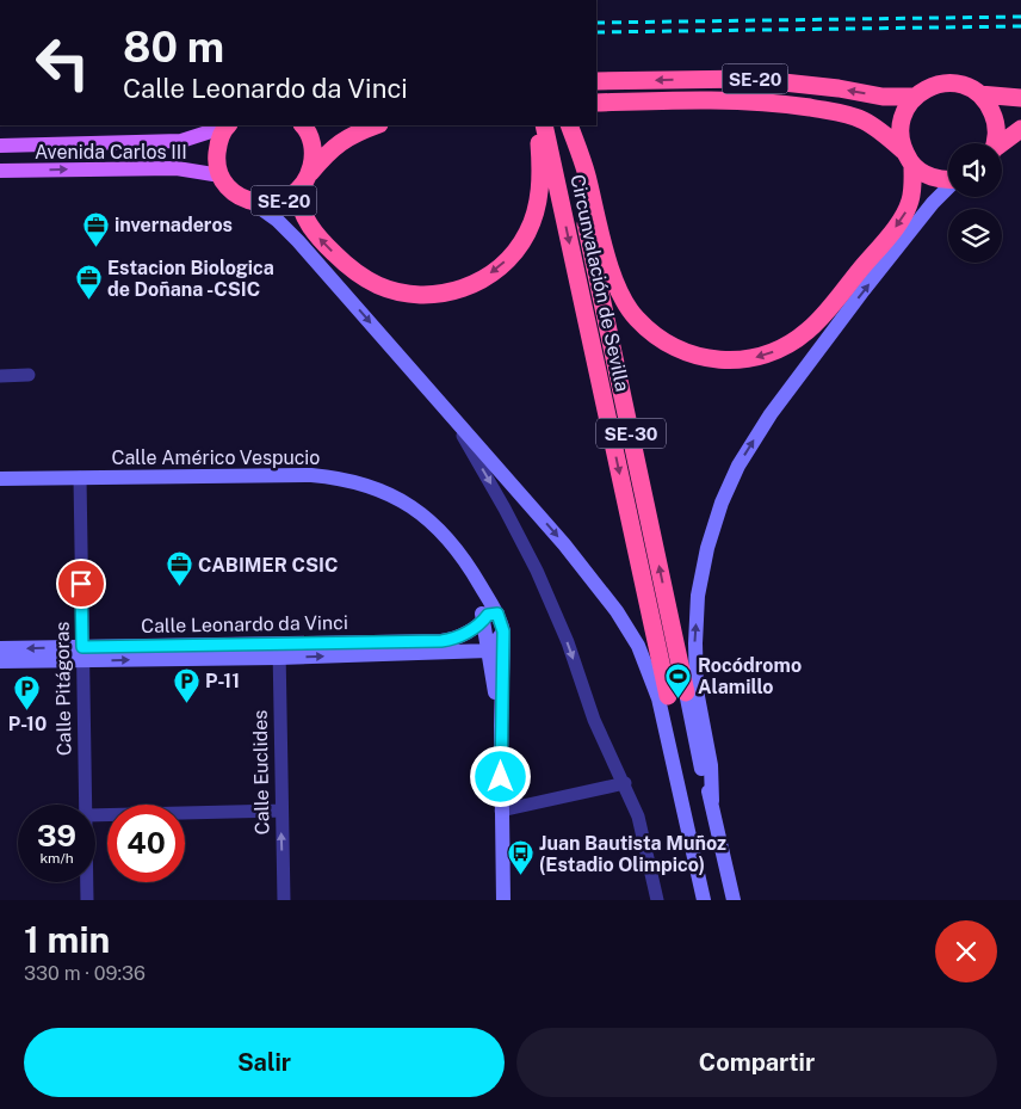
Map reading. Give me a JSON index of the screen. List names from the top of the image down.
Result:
{
  "streets": {
    "highway": ["SE-20", "Circunvalación de Sevilla", "SE-30"],
    "main road": ["Avenida Carlos III", "Calle Américo Vespucio", "Calle Leonardo da Vinci"],
    "street": ["Calle Pitágoras", "Calle Euclides"]
  },
  "crossings": [
    ["SE-20", "Avenida Carlos III"],
    ["Calle Américo Vespucio", "Calle Leonardo da Vinci"],
    ["Calle Américo Vespucio", "Calle Pitágoras"],
    ["Calle Leonardo da Vinci", "Calle Pitágoras"],
    ["Calle Leonardo da Vinci", "Calle Euclides"]
  ],
  "one_way": ["Calle Euclides"],
  "places": {
    "office": ["invernaderos", "Estacion Biologica de Doñana -CSIC", "CABIMER CSIC"],
    "sports": ["Rocódromo Alamillo"],
    "parking": ["P-11", "P-10"],
    "bus stop": ["Juan Bautista Muñoz (Estadio Olimpico)"]
  },
  "page": {
    "turn": ["80 m", "Calle Leonardo da Vinci"],
    "speed": "39 km/h",
    "limit": "40",
    "heading": ["1 min", "330 m · 09:36"],
    "buttons": ["Salir", "Compartir"]
  }
}
